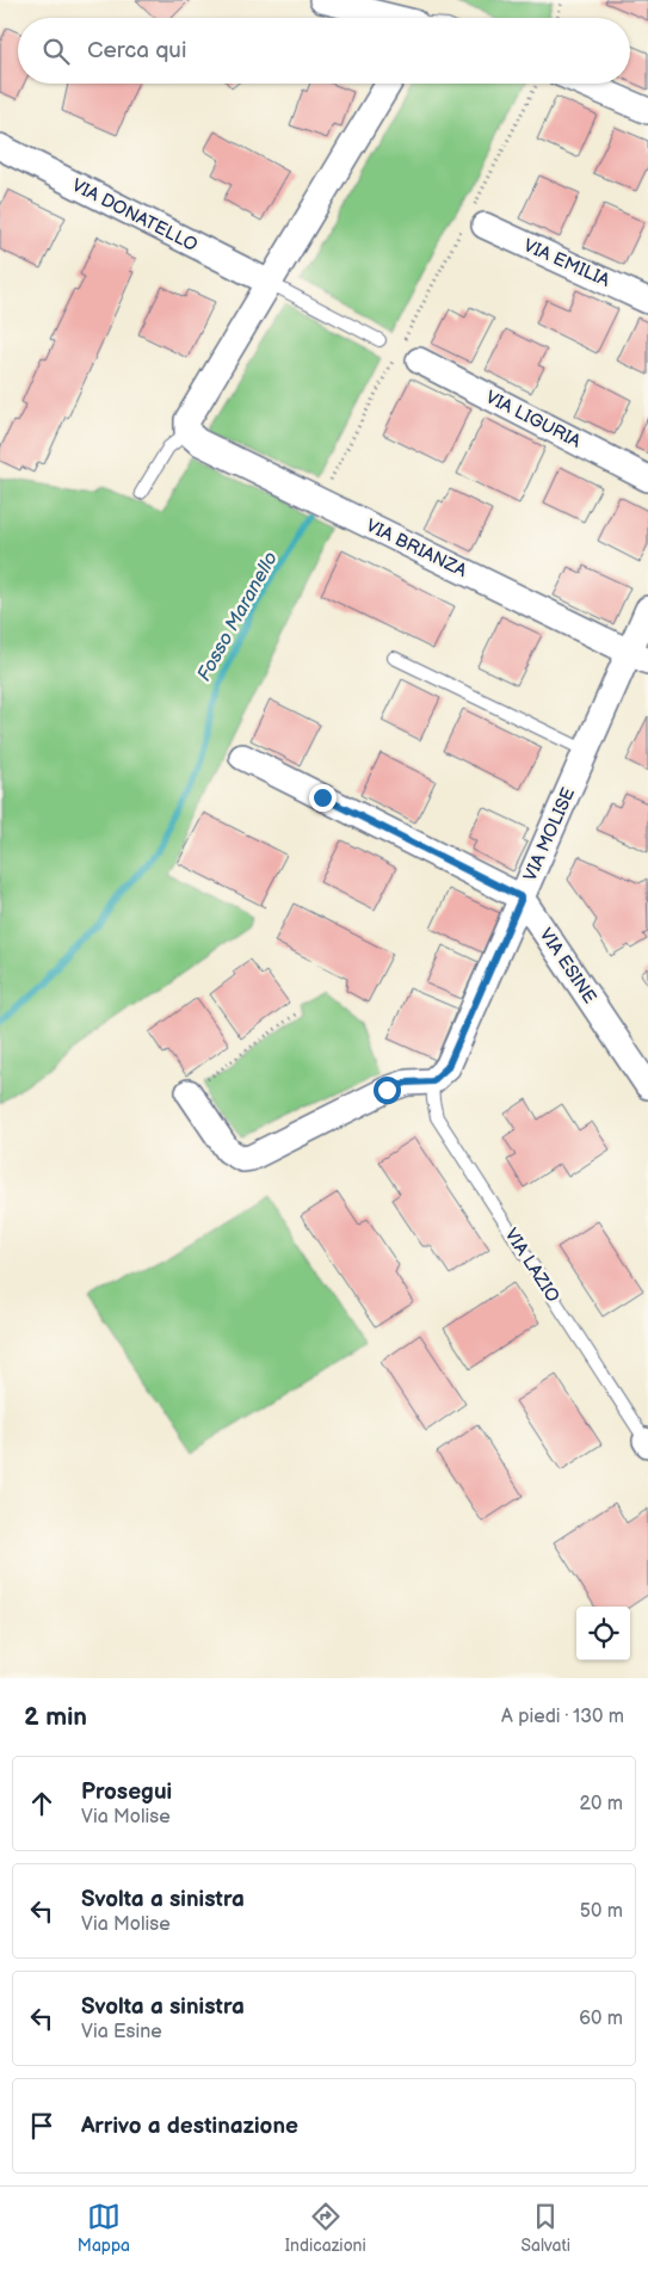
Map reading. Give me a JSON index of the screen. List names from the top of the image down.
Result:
{
  "streets": {
    "street": [
      "VIA DONATELLO",
      "VIA EMILIA",
      "VIA LIGURIA",
      "VIA BRIANZA",
      "VIA MOLISE",
      "VIA ESINE"
    ],
    "lane": ["VIA LAZIO"]
  },
  "crossings": [
    ["VIA BRIANZA", "VIA MOLISE"],
    ["VIA MOLISE", "VIA ESINE"],
    ["VIA MOLISE", "VIA LAZIO"]
  ],
  "water": ["Fosso Maranello"],
  "page": {
    "search": "Cerca qui",
    "heading": ["2 min", "A piedi · 130 m"],
    "list": [
      ["Prosegui", "Via Molise", "20 m"],
      ["Svolta a sinistra", "Via Molise", "50 m"],
      ["Svolta a sinistra", "Via Esine", "60 m"],
      "Arrivo a destinazione"
    ],
    "nav": ["Mappa", "Indicazioni", "Salvati"]
  }
}
